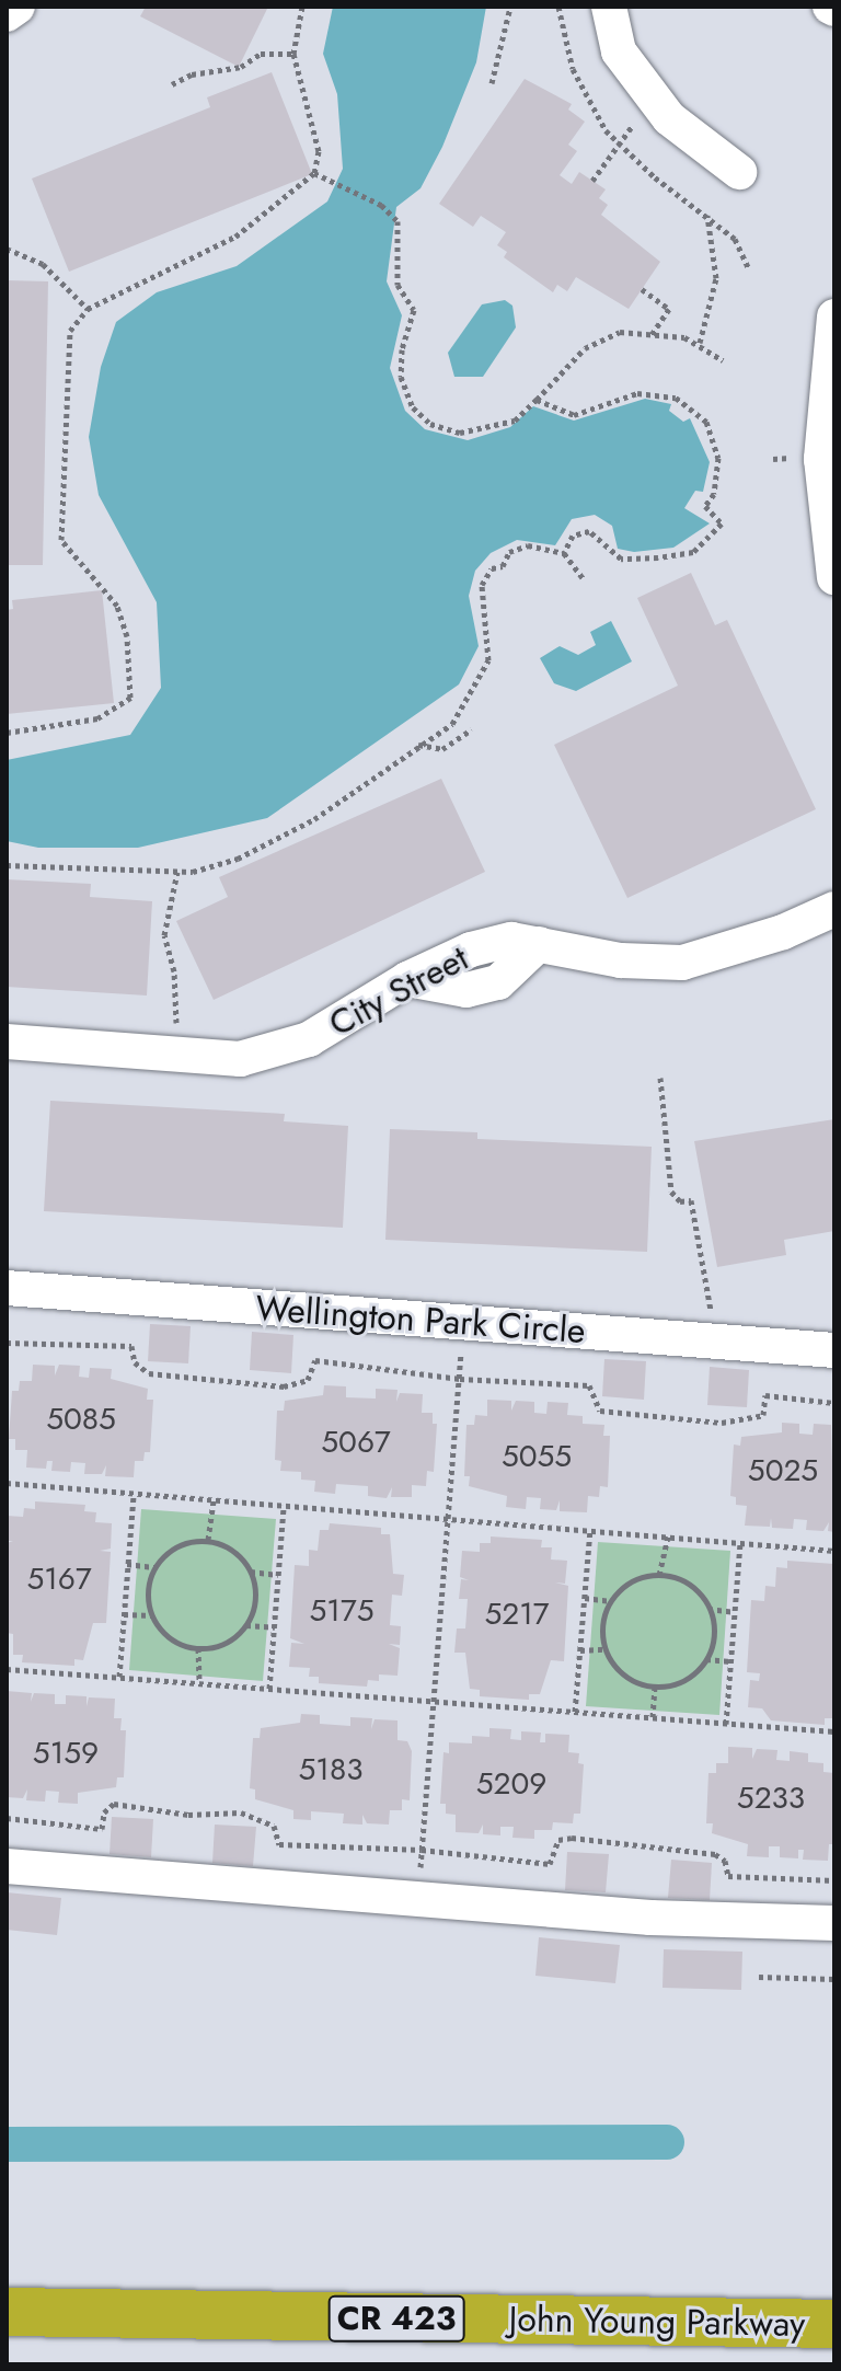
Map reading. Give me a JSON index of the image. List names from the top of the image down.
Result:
{
  "streets": {
    "highway": ["CR 423", "John Young Parkway"],
    "street": ["City Street", "Wellington Park Circle"]
  },
  "house_numbers": [
    "5085",
    "5067",
    "5055",
    "5025",
    "5167",
    "5175",
    "5217",
    "5159",
    "5183",
    "5209",
    "5233"
  ]
}
